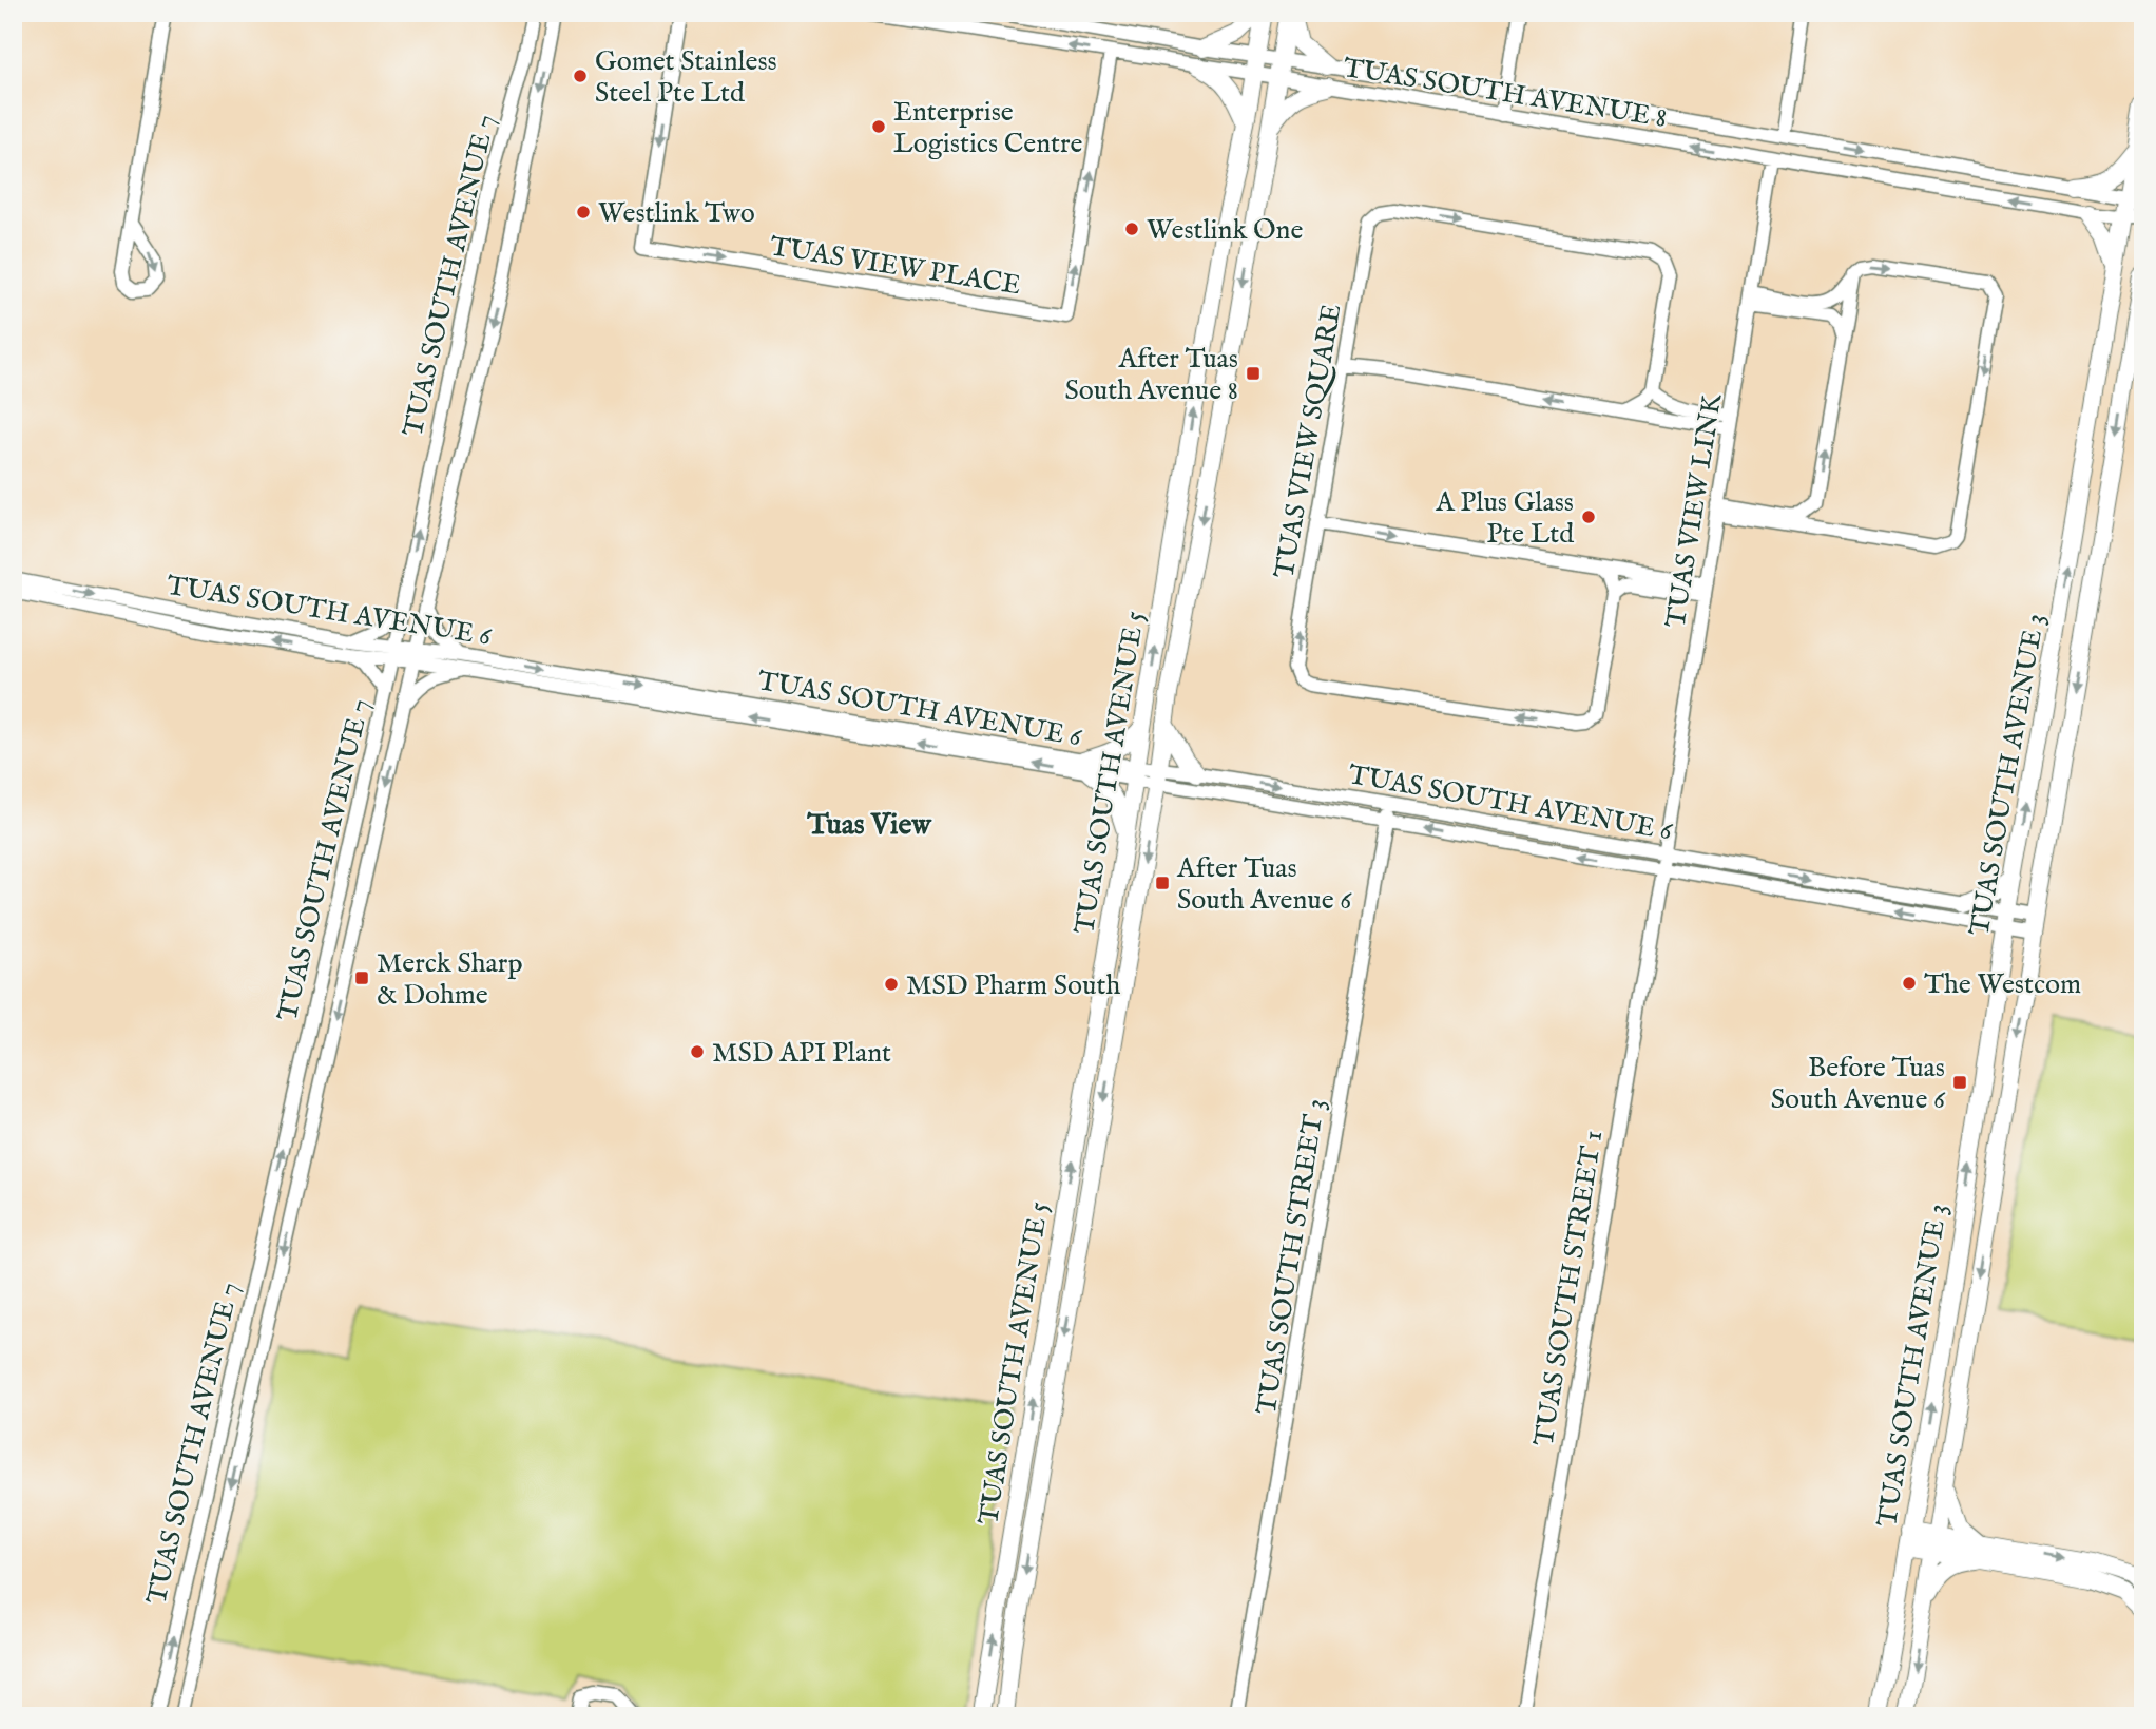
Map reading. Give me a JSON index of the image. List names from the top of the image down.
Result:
{
  "streets": {
    "main road": ["TUAS SOUTH AVENUE 5", "TUAS SOUTH AVENUE 3"],
    "street": [
      "TUAS SOUTH AVENUE 8",
      "TUAS VIEW PLACE",
      "TUAS SOUTH AVENUE 7",
      "TUAS VIEW SQUARE",
      "TUAS VIEW LINK",
      "TUAS SOUTH AVENUE 6",
      "TUAS SOUTH STREET 3",
      "TUAS SOUTH STREET 1"
    ]
  },
  "crossings": [
    ["TUAS SOUTH AVENUE 8", "TUAS VIEW PLACE"],
    ["TUAS SOUTH AVENUE 8", "TUAS VIEW LINK"],
    ["TUAS SOUTH AVENUE 8", "TUAS SOUTH AVENUE 5"],
    ["TUAS SOUTH AVENUE 8", "TUAS SOUTH AVENUE 3"],
    ["TUAS SOUTH AVENUE 7", "TUAS SOUTH AVENUE 6"],
    ["TUAS VIEW LINK", "TUAS SOUTH AVENUE 6"],
    ["TUAS VIEW LINK", "TUAS SOUTH STREET 1"],
    ["TUAS SOUTH AVENUE 6", "TUAS SOUTH AVENUE 5"],
    ["TUAS SOUTH AVENUE 6", "TUAS SOUTH AVENUE 3"],
    ["TUAS SOUTH AVENUE 6", "TUAS SOUTH STREET 3"],
    ["TUAS SOUTH AVENUE 6", "TUAS SOUTH STREET 1"]
  ],
  "districts": ["Tuas View"],
  "places": {
    "other": [
      "Gomet Stainless Steel Pte Ltd",
      "Enterprise Logistics Centre",
      "Westlink Two",
      "Westlink One",
      "A Plus Glass Pte Ltd",
      "The Westcom",
      "MSD Pharm South",
      "MSD API Plant"
    ],
    "transit": [
      "After Tuas South Avenue 8",
      "After Tuas South Avenue 6",
      "Merck Sharp & Dohme",
      "Before Tuas South Avenue 6"
    ]
  }
}
